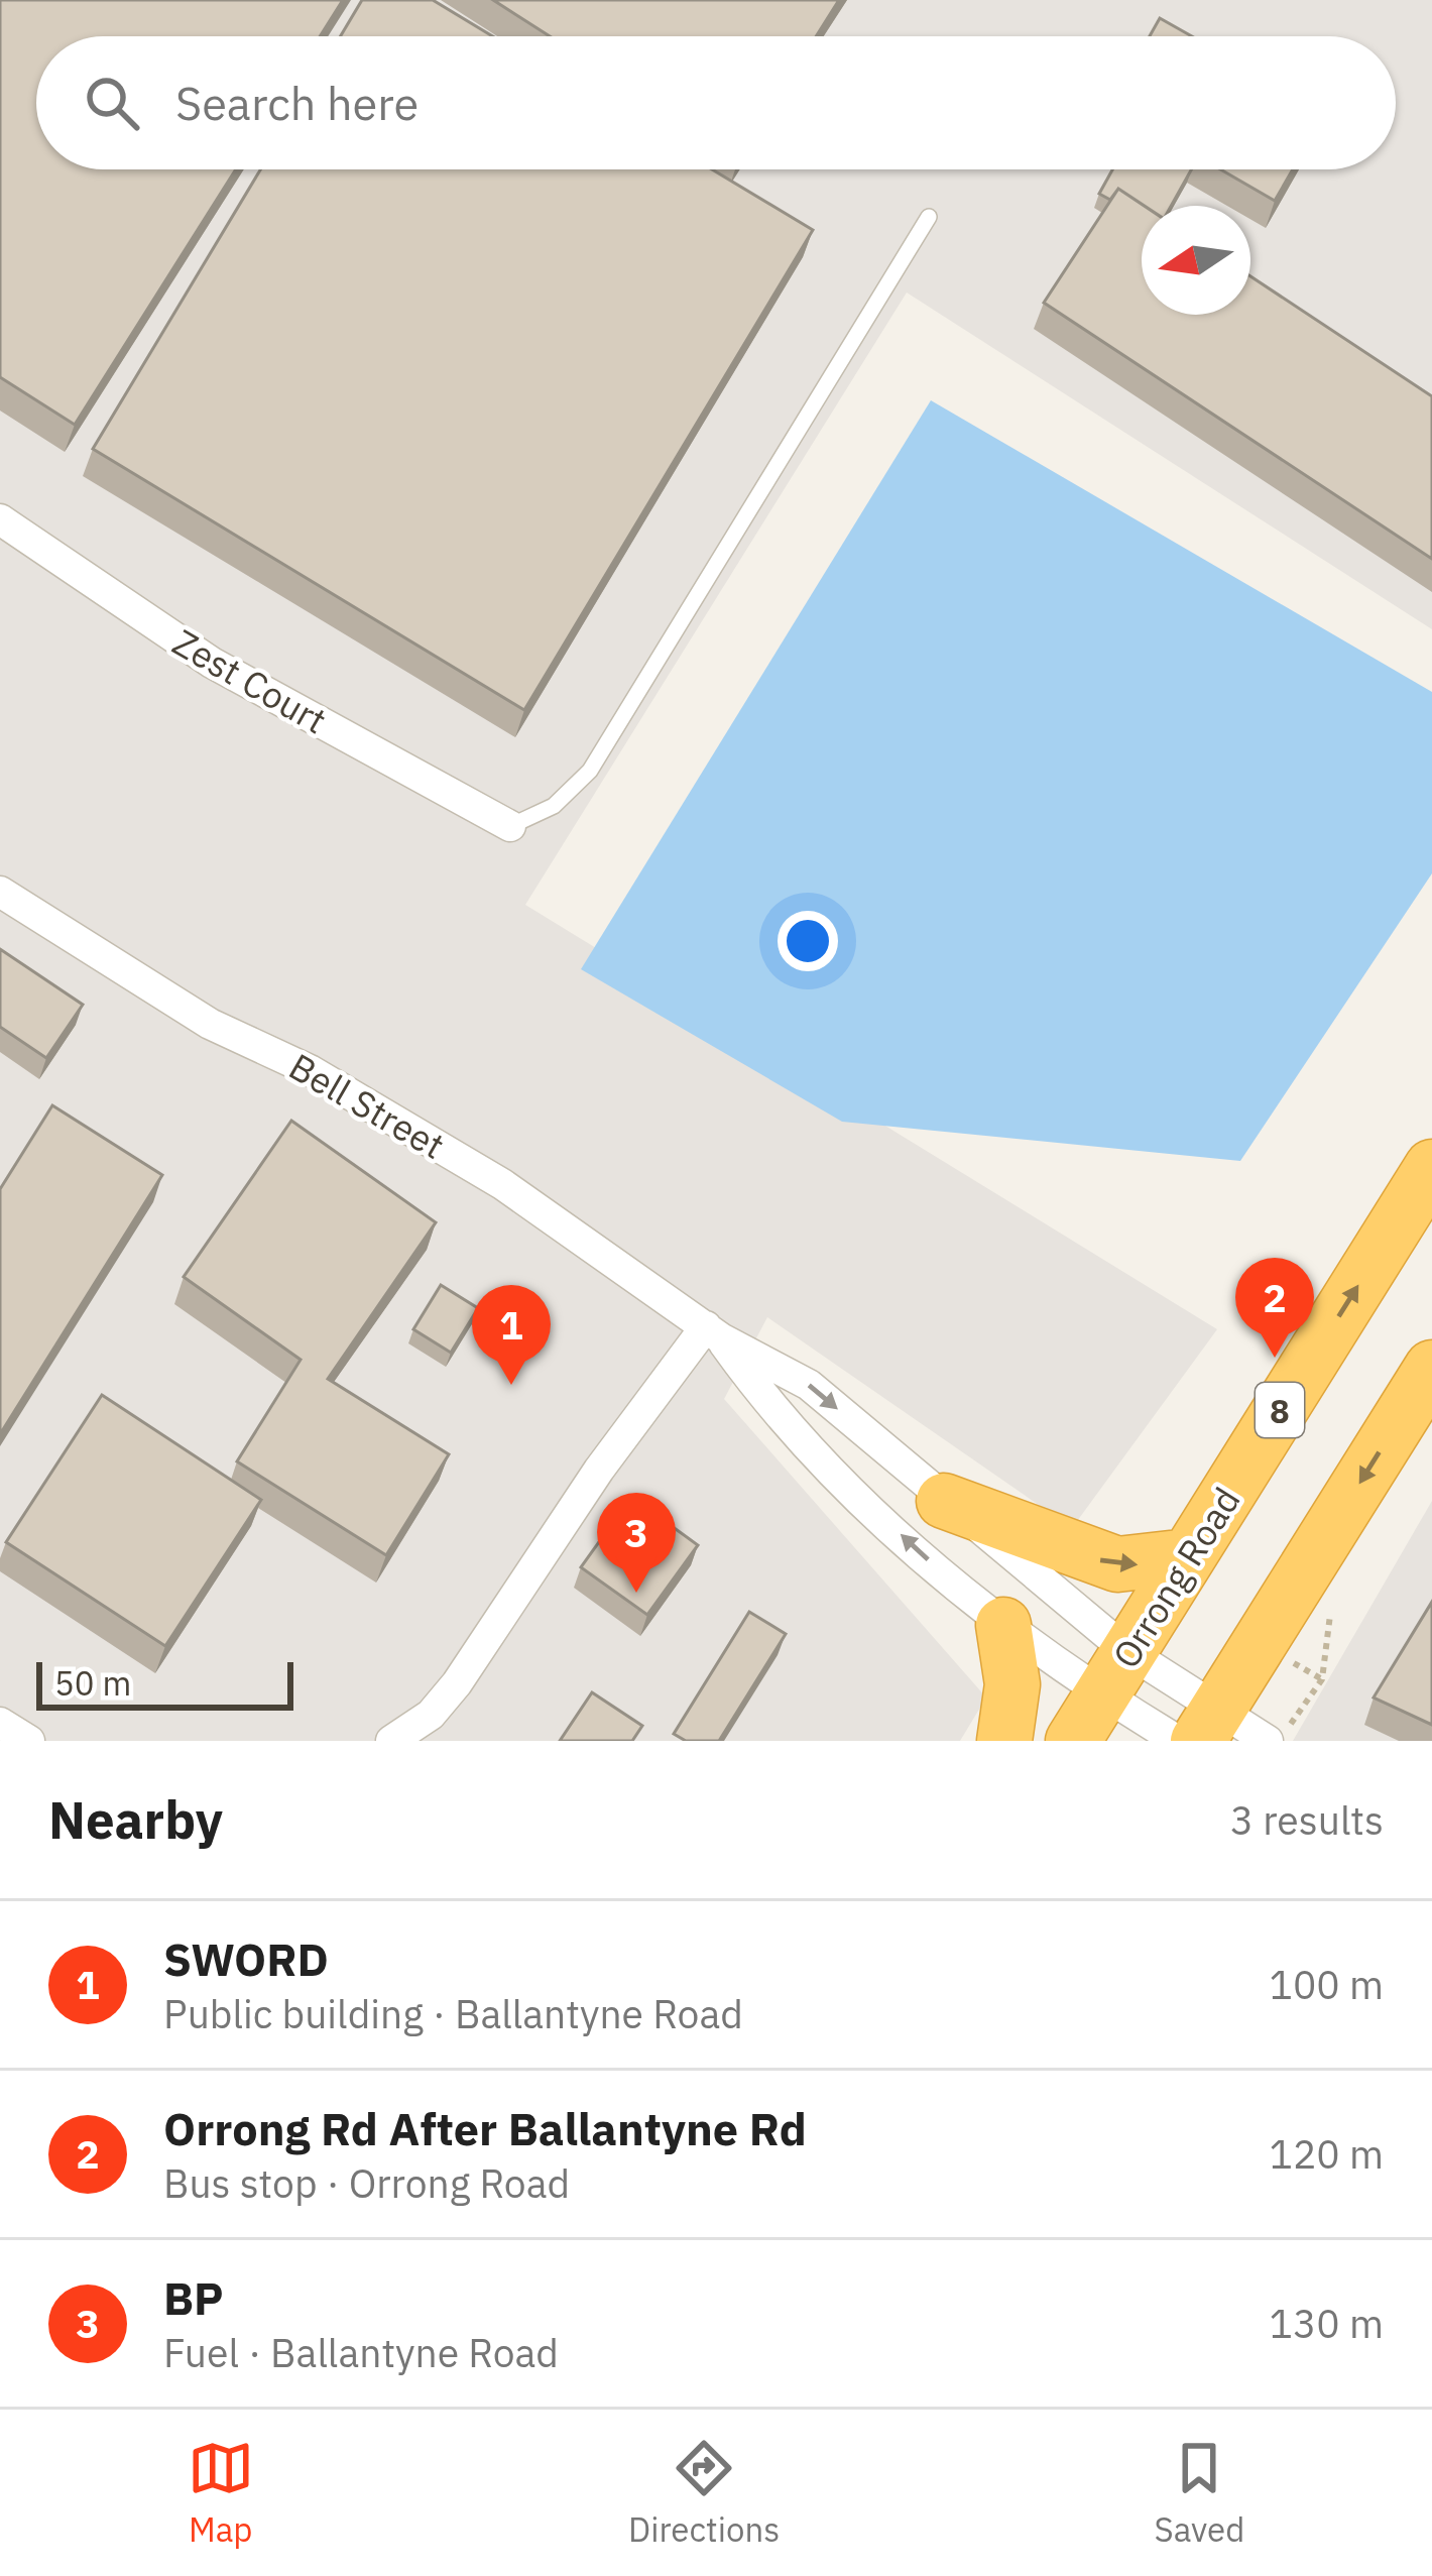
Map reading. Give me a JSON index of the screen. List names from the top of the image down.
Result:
{
  "streets": {
    "highway": ["8", "Orrong Road"],
    "street": ["Zest Court", "Bell Street"]
  },
  "crossings": [
    ["Bell Street", "Orrong Road"]
  ],
  "scale_bar": "50 m",
  "north": "left",
  "page": {
    "search": "Search here",
    "pins": ["2", "1", "3"],
    "scale": "50 m",
    "heading": ["Nearby", "3 results"],
    "list": [
      {
        "mark": "1",
        "name": "SWORD",
        "note": "Public building · Ballantyne Road",
        "value": "100 m"
      },
      {
        "mark": "2",
        "name": "Orrong Rd After Ballantyne Rd",
        "note": "Bus stop · Orrong Road",
        "value": "120 m"
      },
      {
        "mark": "3",
        "name": "BP",
        "note": "Fuel · Ballantyne Road",
        "value": "130 m"
      }
    ],
    "nav": ["Map", "Directions", "Saved"]
  }
}
